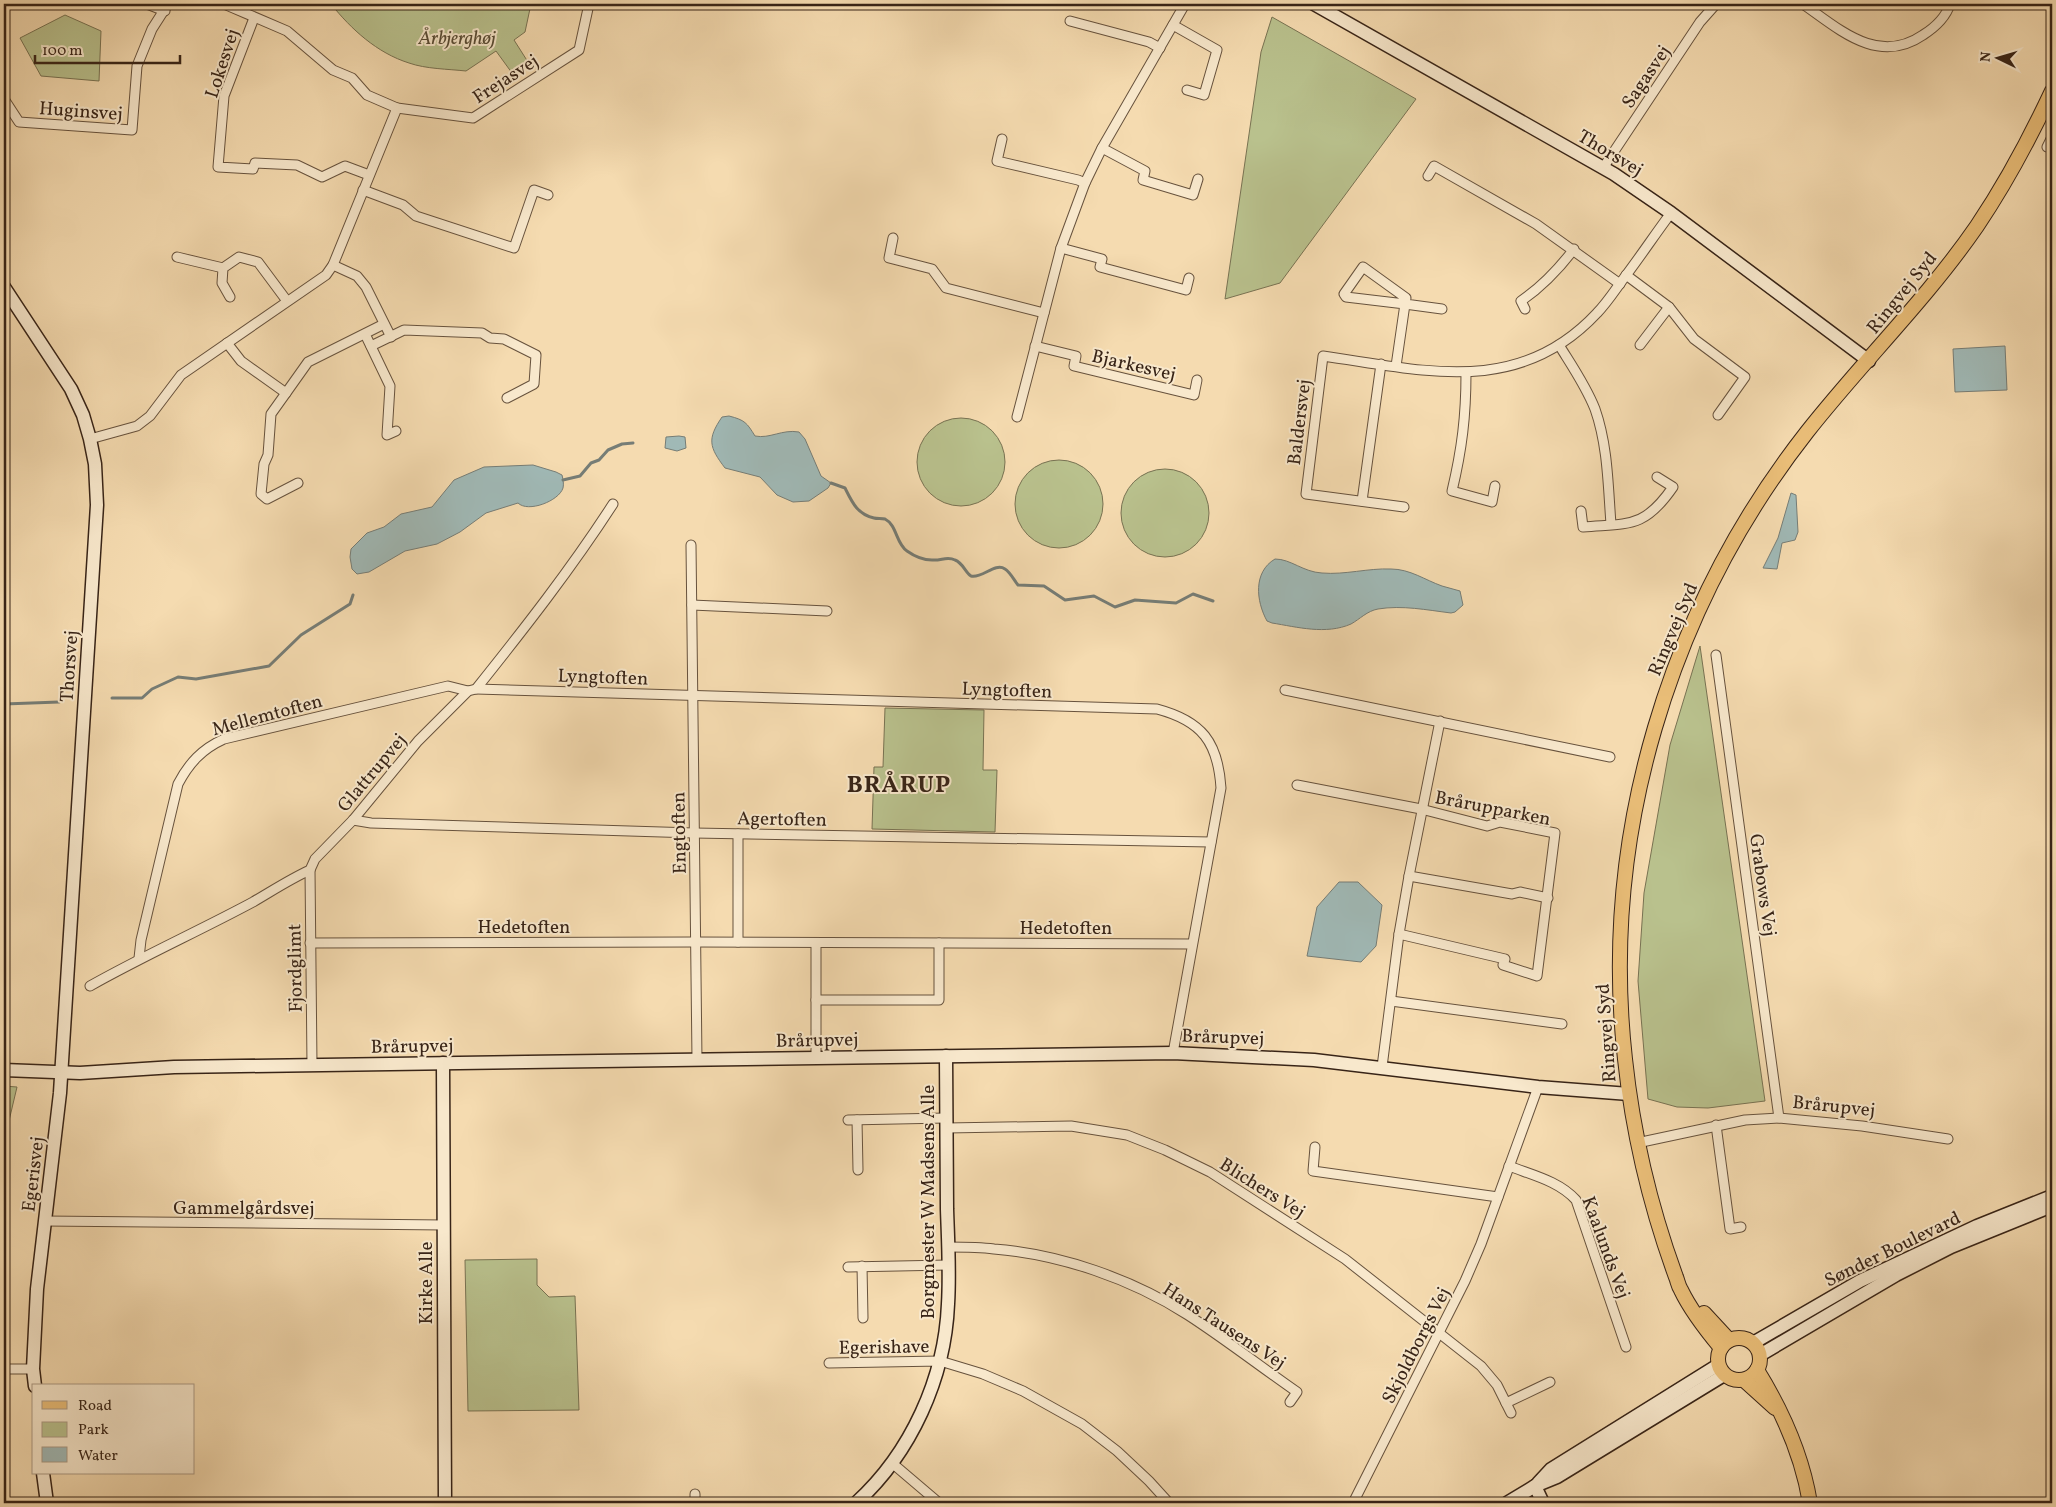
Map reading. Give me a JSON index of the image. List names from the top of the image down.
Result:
{
  "streets": {
    "main road": ["Ringvej Syd"],
    "street": [
      "Lokesvej",
      "Sagasvej",
      "Frejasvej",
      "Huginsvej",
      "Thorsvej",
      "Bjarkesvej",
      "Baldersvej",
      "Lyngtoften",
      "Mellemtoften",
      "Glattrupvej",
      "Brårupparken",
      "Agertoften",
      "Engtoften",
      "Grabows Vej",
      "Hedetoften",
      "Fjordglimt",
      "Brårupvej",
      "Egerisvej",
      "Blichers Vej",
      "Borgmester W Madsens Alle",
      "Gammelgårdsvej",
      "Kaalunds Vej",
      "Sønder Boulevard",
      "Kirke Alle",
      "Hans Tausens Vej",
      "Skjoldborgs Vej",
      "Egerishave"
    ]
  },
  "crossings": [
    ["Lokesvej", "Frejasvej"],
    ["Sagasvej", "Thorsvej"],
    ["Thorsvej", "Ringvej Syd"],
    ["Thorsvej", "Baldersvej"],
    ["Thorsvej", "Brårupvej"],
    ["Thorsvej", "Egerisvej"],
    ["Ringvej Syd", "Brårupvej"],
    ["Ringvej Syd", "Sønder Boulevard"],
    ["Lyngtoften", "Mellemtoften"],
    ["Lyngtoften", "Glattrupvej"],
    ["Lyngtoften", "Agertoften"],
    ["Lyngtoften", "Engtoften"],
    ["Lyngtoften", "Hedetoften"],
    ["Lyngtoften", "Brårupvej"],
    ["Mellemtoften", "Glattrupvej"],
    ["Glattrupvej", "Agertoften"],
    ["Glattrupvej", "Fjordglimt"],
    ["Brårupparken", "Brårupvej"],
    ["Agertoften", "Engtoften"],
    ["Engtoften", "Hedetoften"],
    ["Engtoften", "Brårupvej"],
    ["Grabows Vej", "Brårupvej"],
    ["Hedetoften", "Fjordglimt"],
    ["Fjordglimt", "Brårupvej"],
    ["Brårupvej", "Egerisvej"],
    ["Brårupvej", "Borgmester W Madsens Alle"],
    ["Brårupvej", "Kirke Alle"],
    ["Brårupvej", "Skjoldborgs Vej"],
    ["Egerisvej", "Gammelgårdsvej"],
    ["Blichers Vej", "Borgmester W Madsens Alle"],
    ["Blichers Vej", "Skjoldborgs Vej"],
    ["Borgmester W Madsens Alle", "Hans Tausens Vej"],
    ["Borgmester W Madsens Alle", "Egerishave"],
    ["Gammelgårdsvej", "Kirke Alle"],
    ["Kaalunds Vej", "Skjoldborgs Vej"]
  ],
  "districts": ["BRÅRUP"],
  "parks": ["Årbjerghøj"],
  "legend": ["Road", "Park", "Water"],
  "scale_bar": "100 m",
  "north": "left"
}
